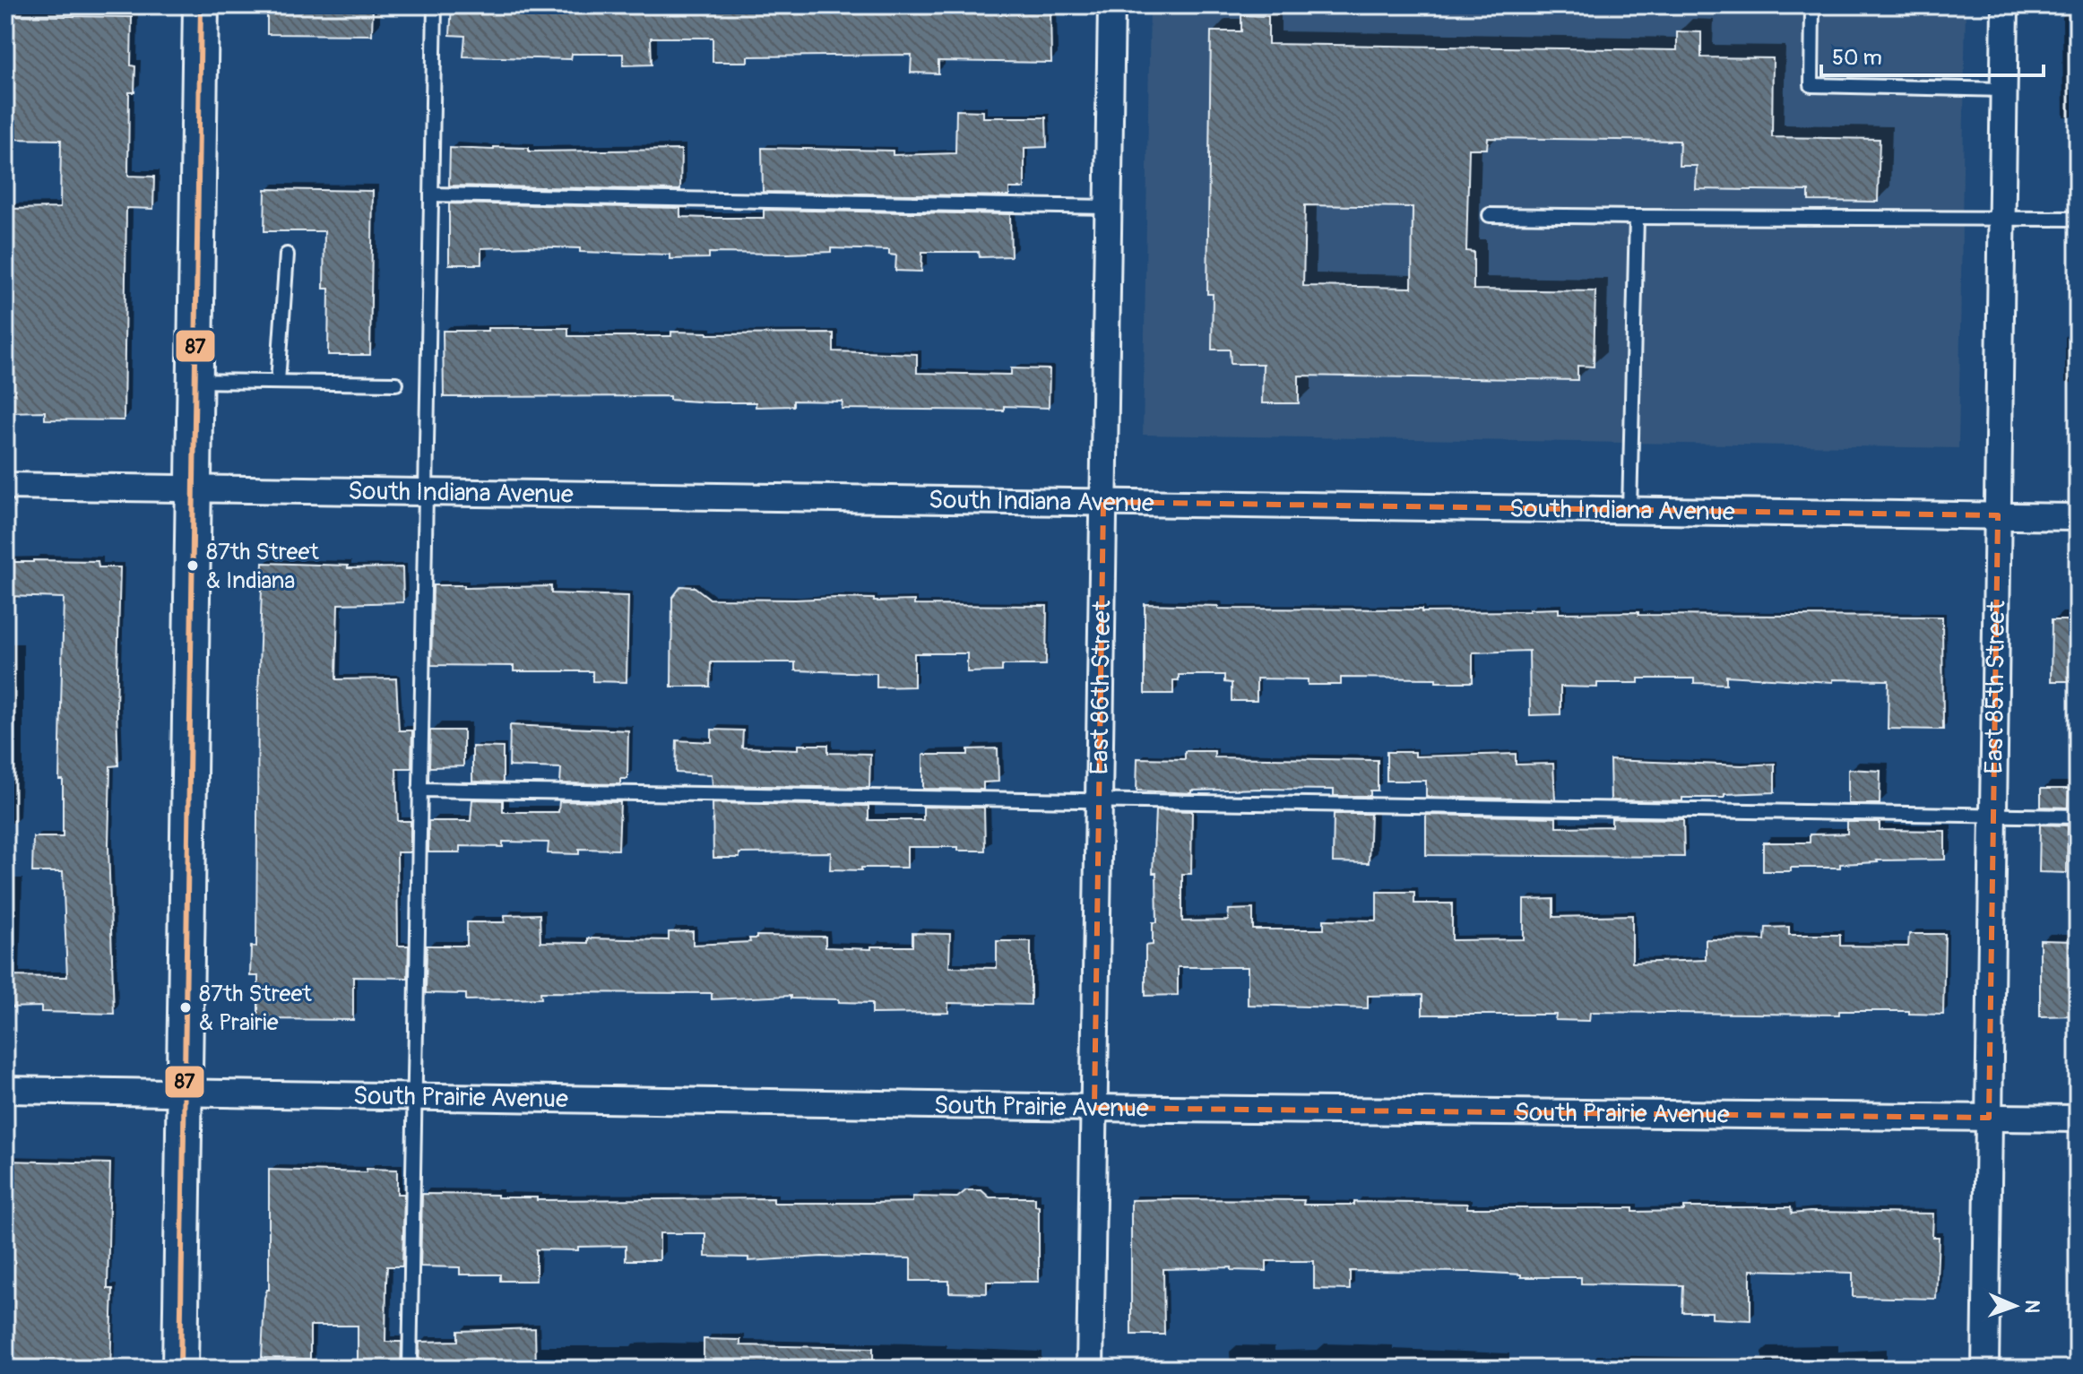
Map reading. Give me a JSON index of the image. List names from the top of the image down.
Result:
{
  "streets": {
    "street": [
      "South Indiana Avenue",
      "East 86th Street",
      "East 85th Street",
      "South Prairie Avenue"
    ]
  },
  "crossings": [
    ["South Indiana Avenue", "East 86th Street"],
    ["South Indiana Avenue", "East 85th Street"],
    ["East 86th Street", "South Prairie Avenue"],
    ["East 85th Street", "South Prairie Avenue"]
  ],
  "places": ["87th Street & Indiana", "87th Street & Prairie"],
  "lines": ["transit line 87"],
  "scale_bar": "50 m",
  "north": "right"
}
